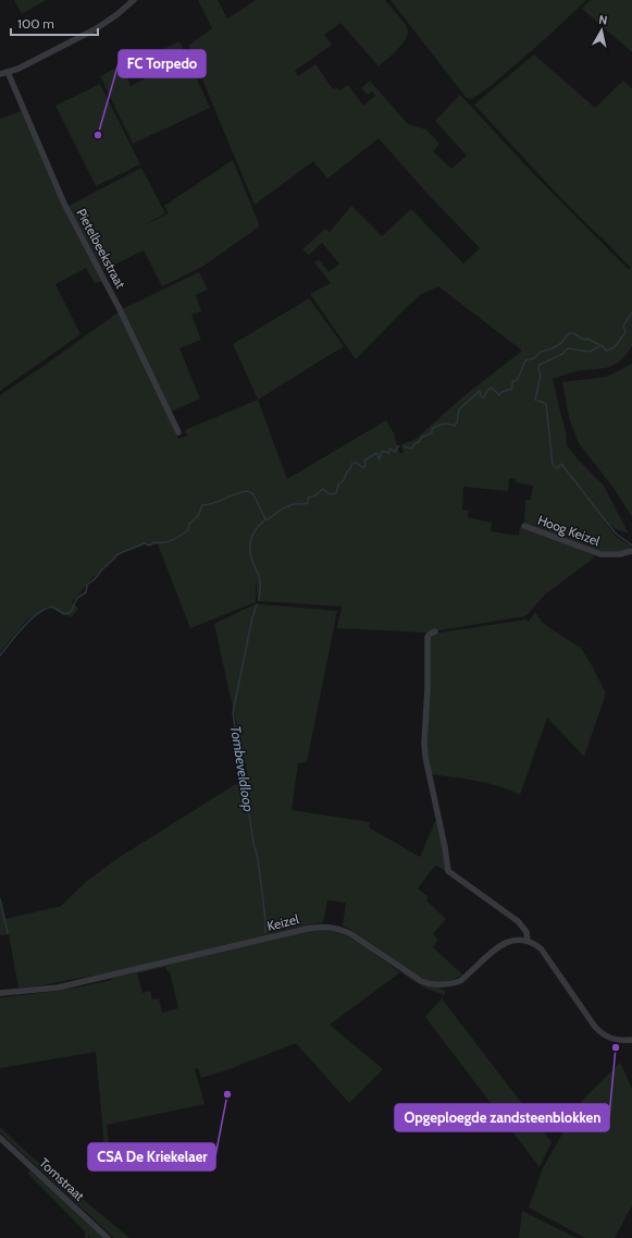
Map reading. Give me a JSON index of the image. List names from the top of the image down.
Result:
{
  "streets": {
    "street": [
      "Pietelbeekstraat",
      "Hoog Keizel",
      "Keizel",
      "Tomstraat"
    ]
  },
  "water": ["Tombeveldloop"],
  "places": ["FC Torpedo", "Opgeploegde zandsteenblokken", "CSA De Kriekelaer"],
  "scale_bar": "100 m",
  "north": "top"
}
